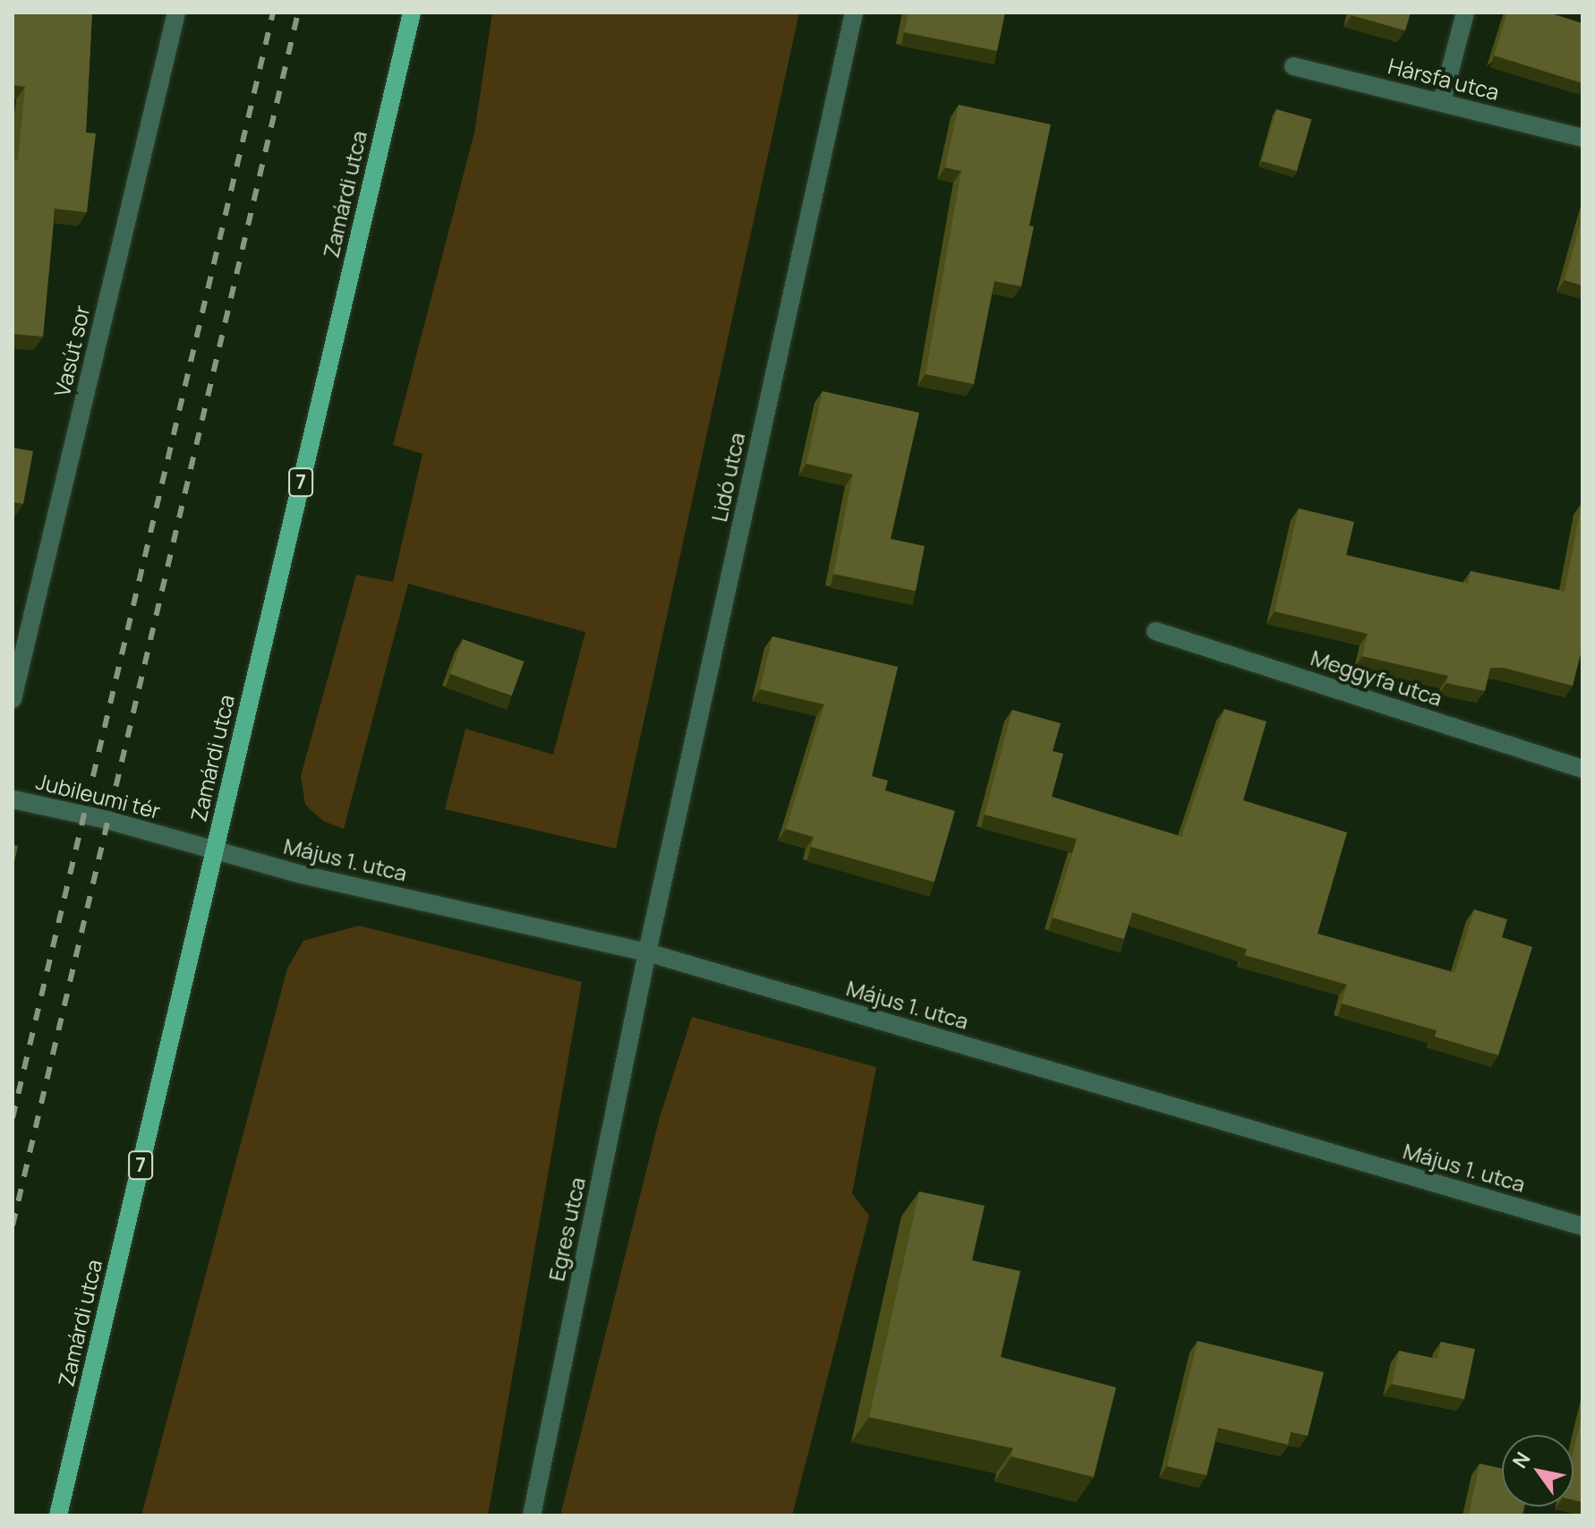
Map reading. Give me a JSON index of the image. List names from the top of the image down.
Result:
{
  "streets": {
    "main road": ["Zamárdi utca", "7"],
    "street": [
      "Hársfa utca",
      "Vasút sor",
      "Lidó utca",
      "Meggyfa utca",
      "Jubileumi tér",
      "Május 1. utca",
      "Egres utca"
    ]
  },
  "crossings": [
    ["Zamárdi utca", "Jubileumi tér"],
    ["Zamárdi utca", "Május 1. utca"],
    ["Lidó utca", "Május 1. utca"],
    ["Lidó utca", "Egres utca"],
    ["Jubileumi tér", "Május 1. utca"],
    ["Május 1. utca", "Egres utca"]
  ],
  "north": "top left"
}
